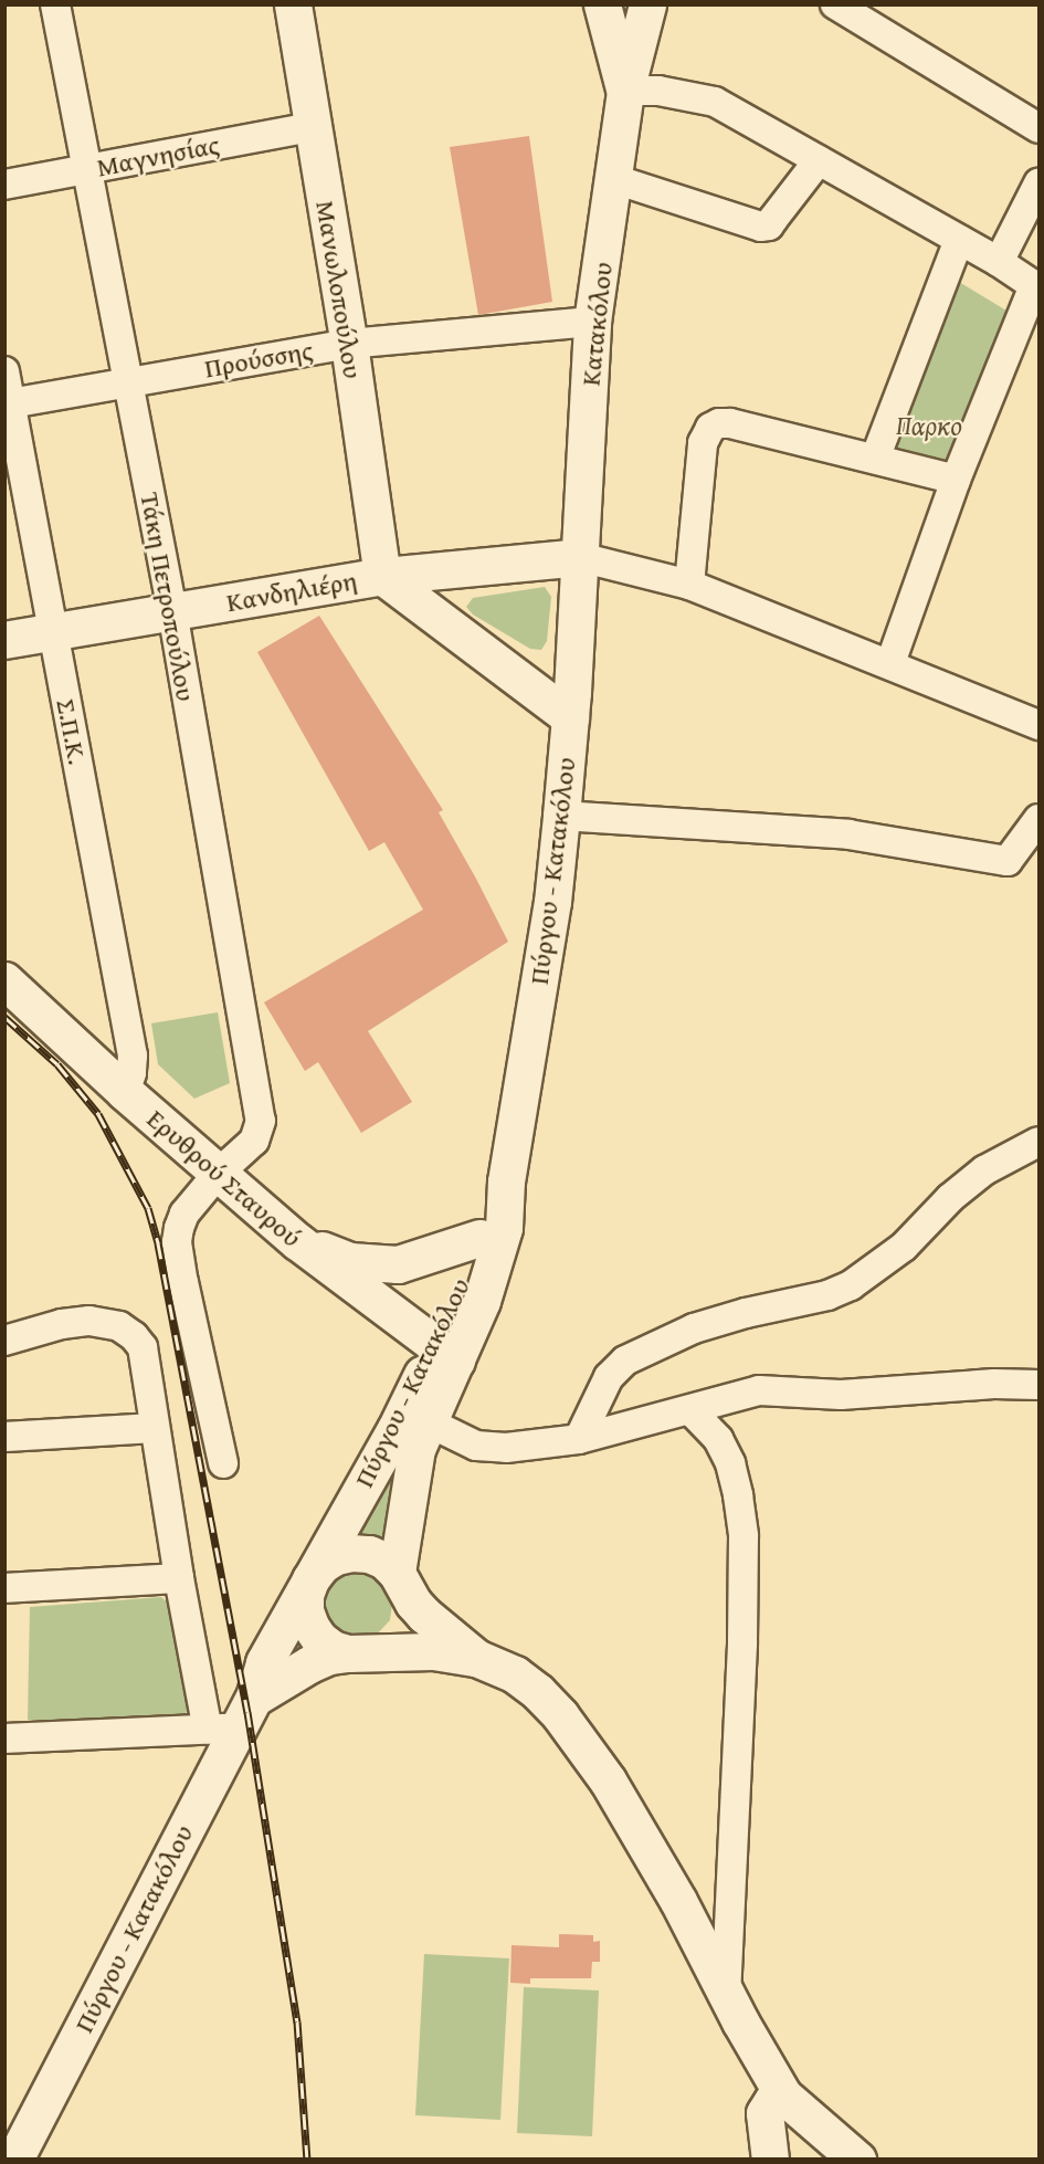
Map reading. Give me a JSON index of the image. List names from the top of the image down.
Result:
{
  "streets": {
    "main road": [
      "Μανωλοπούλου",
      "Κατακόλου",
      "Κανδηλιέρη",
      "Πύργου - Κατακόλου",
      "Ερυθρού Σταυρού"
    ],
    "street": [
      "Μαγνησίας",
      "Προύσσης",
      "Τάκη Πετροπούλου",
      "Σ.Π.Κ."
    ]
  },
  "crossings": [
    ["Μαγνησίας", "Μανωλοπούλου"],
    ["Μαγνησίας", "Τάκη Πετροπούλου"],
    ["Μανωλοπούλου", "Προύσσης"],
    ["Μανωλοπούλου", "Κανδηλιέρη"],
    ["Κατακόλου", "Προύσσης"],
    ["Κατακόλου", "Κανδηλιέρη"],
    ["Κατακόλου", "Πύργου - Κατακόλου"],
    ["Προύσσης", "Τάκη Πετροπούλου"],
    ["Προύσσης", "Σ.Π.Κ."],
    ["Κανδηλιέρη", "Τάκη Πετροπούλου"],
    ["Κανδηλιέρη", "Σ.Π.Κ."],
    ["Κανδηλιέρη", "Πύργου - Κατακόλου"],
    ["Τάκη Πετροπούλου", "Ερυθρού Σταυρού"],
    ["Σ.Π.Κ.", "Ερυθρού Σταυρού"],
    ["Πύργου - Κατακόλου", "Ερυθρού Σταυρού"]
  ],
  "parks": ["Παρκο"]
}
